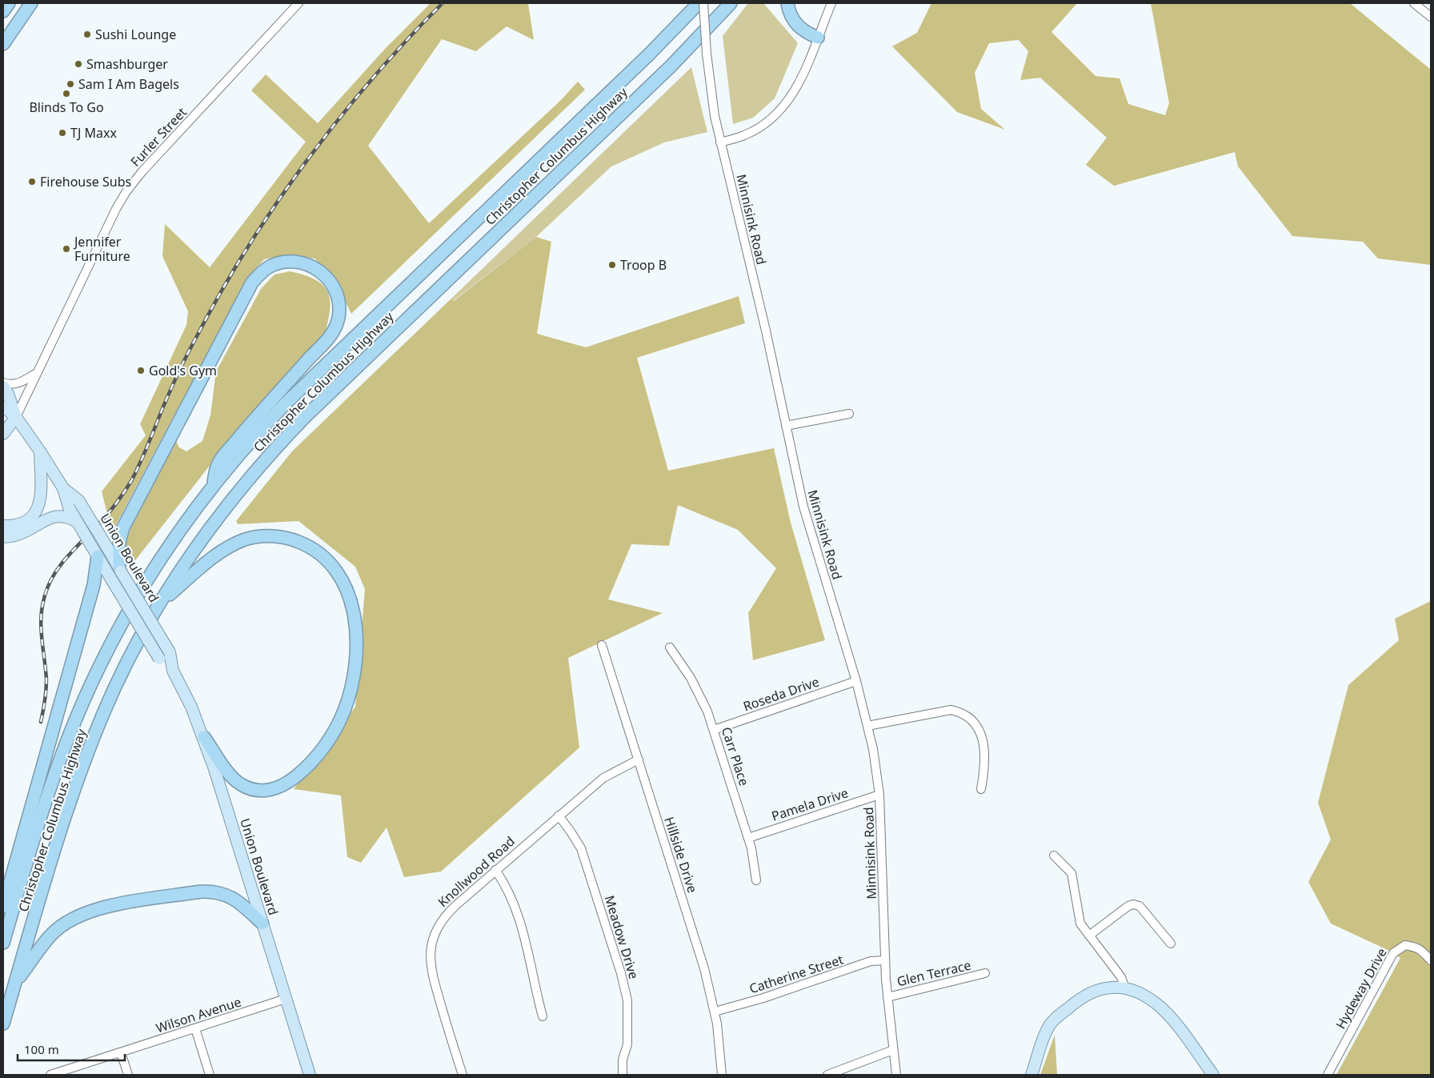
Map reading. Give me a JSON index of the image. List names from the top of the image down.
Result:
{
  "streets": {
    "highway": ["Christopher Columbus Highway"],
    "main road": ["Union Boulevard"],
    "street": [
      "Furler Street",
      "Minnisink Road",
      "Roseda Drive",
      "Carr Place",
      "Pamela Drive",
      "Hillside Drive",
      "Knollwood Road",
      "Meadow Drive",
      "Glen Terrace",
      "Catherine Street",
      "Hydeway Drive",
      "Wilson Avenue"
    ]
  },
  "crossings": [
    ["Furler Street", "Union Boulevard"],
    ["Minnisink Road", "Roseda Drive"],
    ["Minnisink Road", "Pamela Drive"],
    ["Minnisink Road", "Glen Terrace"],
    ["Minnisink Road", "Catherine Street"],
    ["Union Boulevard", "Wilson Avenue"],
    ["Roseda Drive", "Carr Place"],
    ["Carr Place", "Pamela Drive"],
    ["Hillside Drive", "Knollwood Road"],
    ["Hillside Drive", "Catherine Street"],
    ["Knollwood Road", "Meadow Drive"]
  ],
  "places": [
    "Sushi Lounge",
    "Smashburger",
    "Sam I Am Bagels",
    "Blinds To Go",
    "TJ Maxx",
    "Firehouse Subs",
    "Jennifer Furniture",
    "Troop B",
    "Gold's Gym"
  ],
  "scale_bar": "100 m"
}
